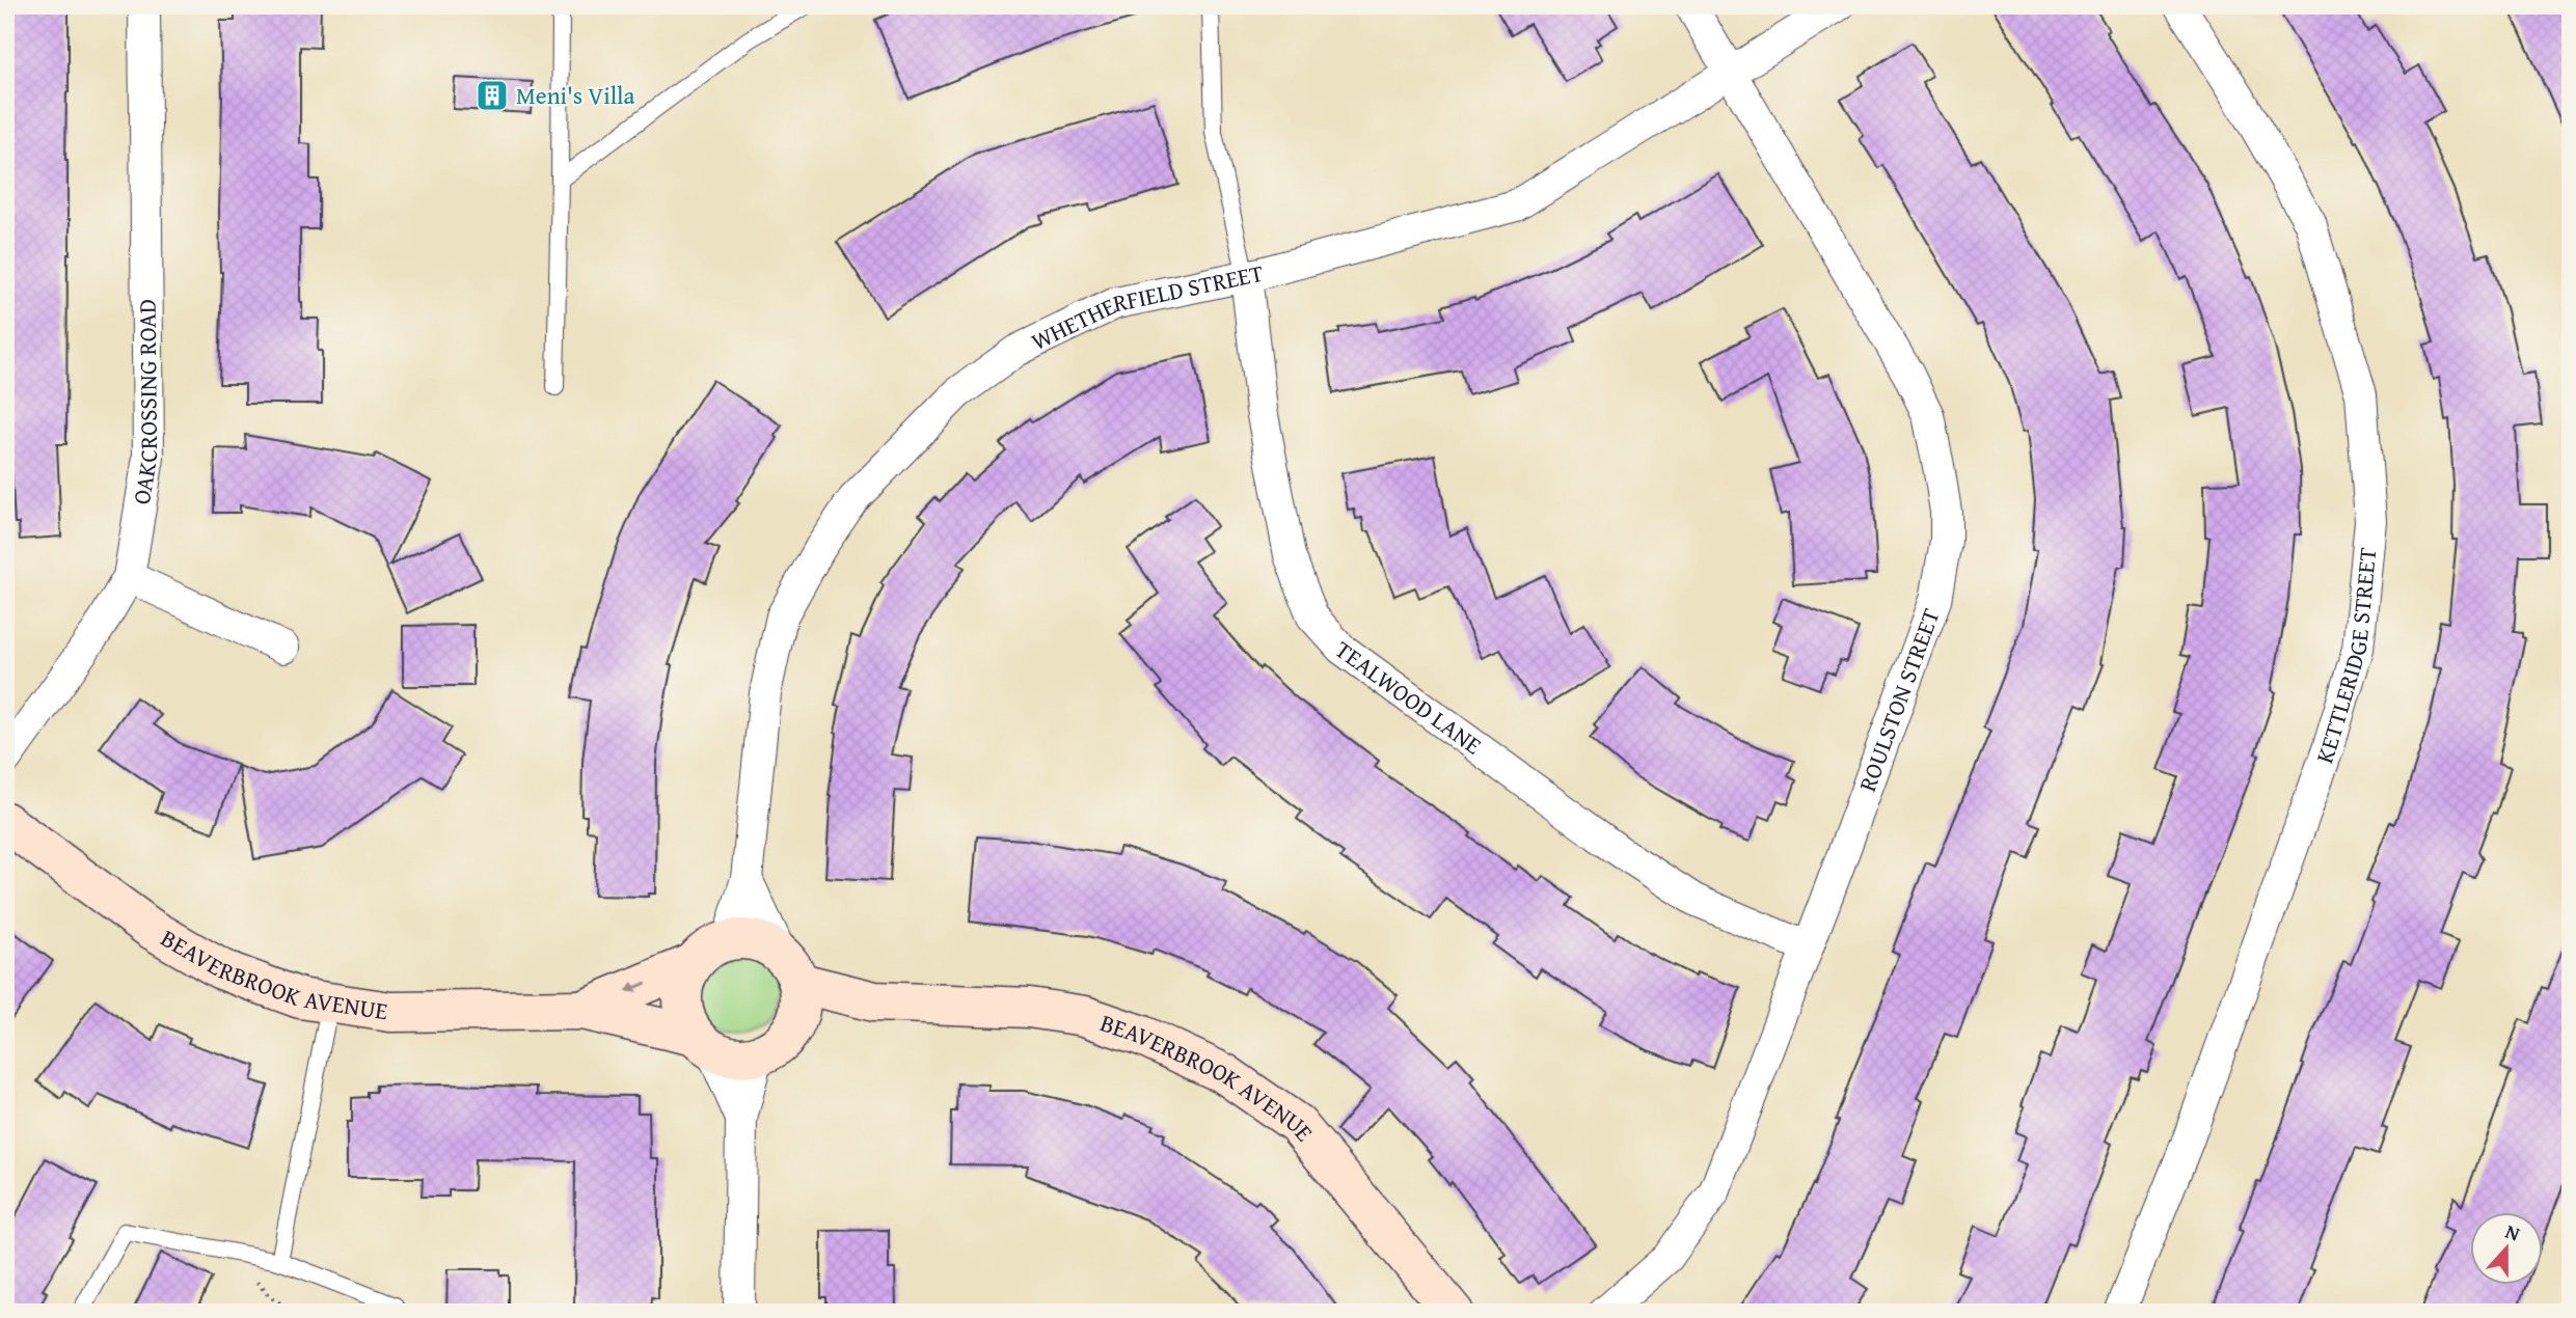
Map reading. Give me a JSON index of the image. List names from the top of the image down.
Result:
{
  "streets": {
    "street": [
      "WHETHERFIELD STREET",
      "OAKCROSSING ROAD",
      "KETTLERIDGE STREET",
      "TEALWOOD LANE",
      "ROULSTON STREET",
      "BEAVERBROOK AVENUE"
    ]
  },
  "crossings": [
    ["WHETHERFIELD STREET", "TEALWOOD LANE"],
    ["WHETHERFIELD STREET", "ROULSTON STREET"],
    ["WHETHERFIELD STREET", "BEAVERBROOK AVENUE"],
    ["TEALWOOD LANE", "ROULSTON STREET"]
  ],
  "places": {
    "building": ["Meni's Villa"]
  },
  "north": "top"
}
